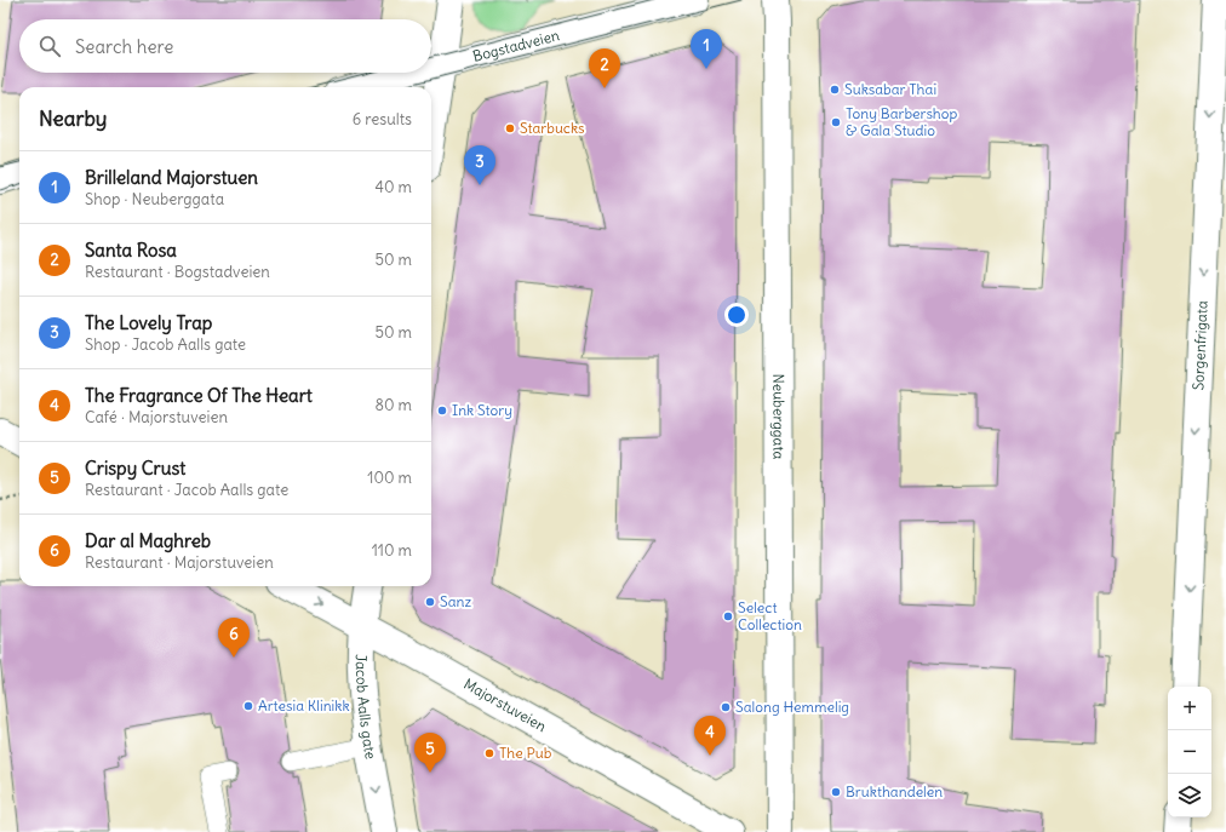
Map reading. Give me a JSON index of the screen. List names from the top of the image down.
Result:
{
  "streets": {
    "street": [
      "Bogstadveien",
      "Sorgenfrigata",
      "Neuberggata",
      "Majorstuveien",
      "Jacob Aalls gate"
    ]
  },
  "crossings": [
    ["Majorstuveien", "Jacob Aalls gate"]
  ],
  "one_way": ["Sorgenfrigata", "Jacob Aalls gate"],
  "places": [
    "Suksabar Thai",
    "Tony Barbershop & Gala Studio",
    "Starbucks",
    "Ink Story",
    "Sanz",
    "Select Collection",
    "Artesia Klinikk",
    "Salong Hemmelig",
    "The Pub",
    "Brukthandelen"
  ],
  "page": {
    "search": "Search here",
    "pins": [
      "1",
      "2",
      "3",
      "6",
      "4",
      "5"
    ],
    "heading": ["Nearby", "6 results"],
    "list": [
      {
        "mark": "1",
        "name": "Brilleland Majorstuen",
        "note": "Shop · Neuberggata",
        "value": "40 m"
      },
      {
        "mark": "2",
        "name": "Santa Rosa",
        "note": "Restaurant · Bogstadveien",
        "value": "50 m"
      },
      {
        "mark": "3",
        "name": "The Lovely Trap",
        "note": "Shop · Jacob Aalls gate",
        "value": "50 m"
      },
      {
        "mark": "4",
        "name": "The Fragrance Of The Heart",
        "note": "Café · Majorstuveien",
        "value": "80 m"
      },
      {
        "mark": "5",
        "name": "Crispy Crust",
        "note": "Restaurant · Jacob Aalls gate",
        "value": "100 m"
      },
      {
        "mark": "6",
        "name": "Dar al Maghreb",
        "note": "Restaurant · Majorstuveien",
        "value": "110 m"
      }
    ],
    "map_buttons": ["+", "−"]
  }
}
